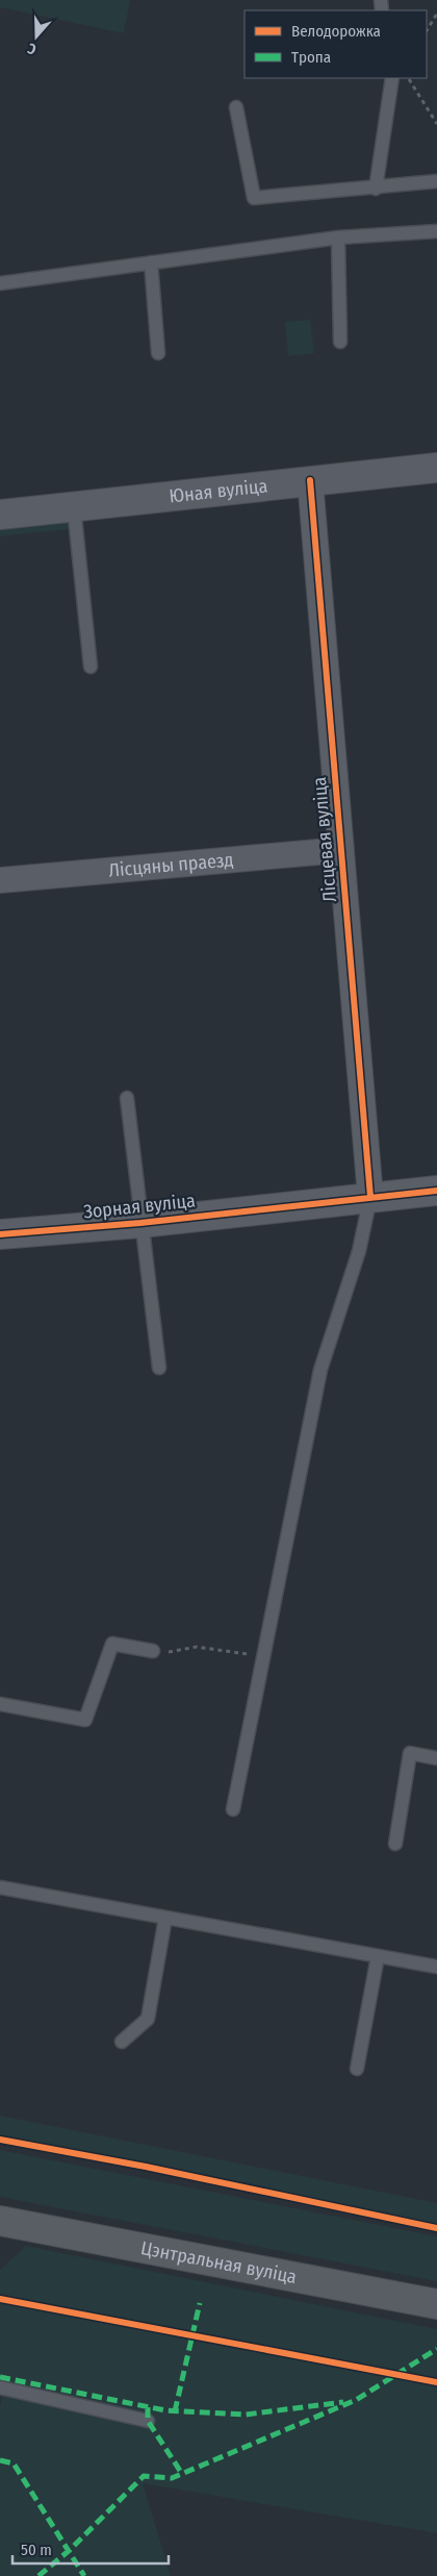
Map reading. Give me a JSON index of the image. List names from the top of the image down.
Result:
{
  "streets": {
    "main road": ["Цэнтральная вуліца"],
    "street": [
      "Юная вуліца",
      "Лісцевая вуліца",
      "Лісцяны праезд",
      "Зорная вуліца"
    ]
  },
  "crossings": [
    ["Юная вуліца", "Лісцевая вуліца"],
    ["Лісцевая вуліца", "Лісцяны праезд"],
    ["Лісцевая вуліца", "Зорная вуліца"]
  ],
  "legend": ["Велодорожка", "Тропа"],
  "scale_bar": "50 m",
  "north": "bottom"
}
